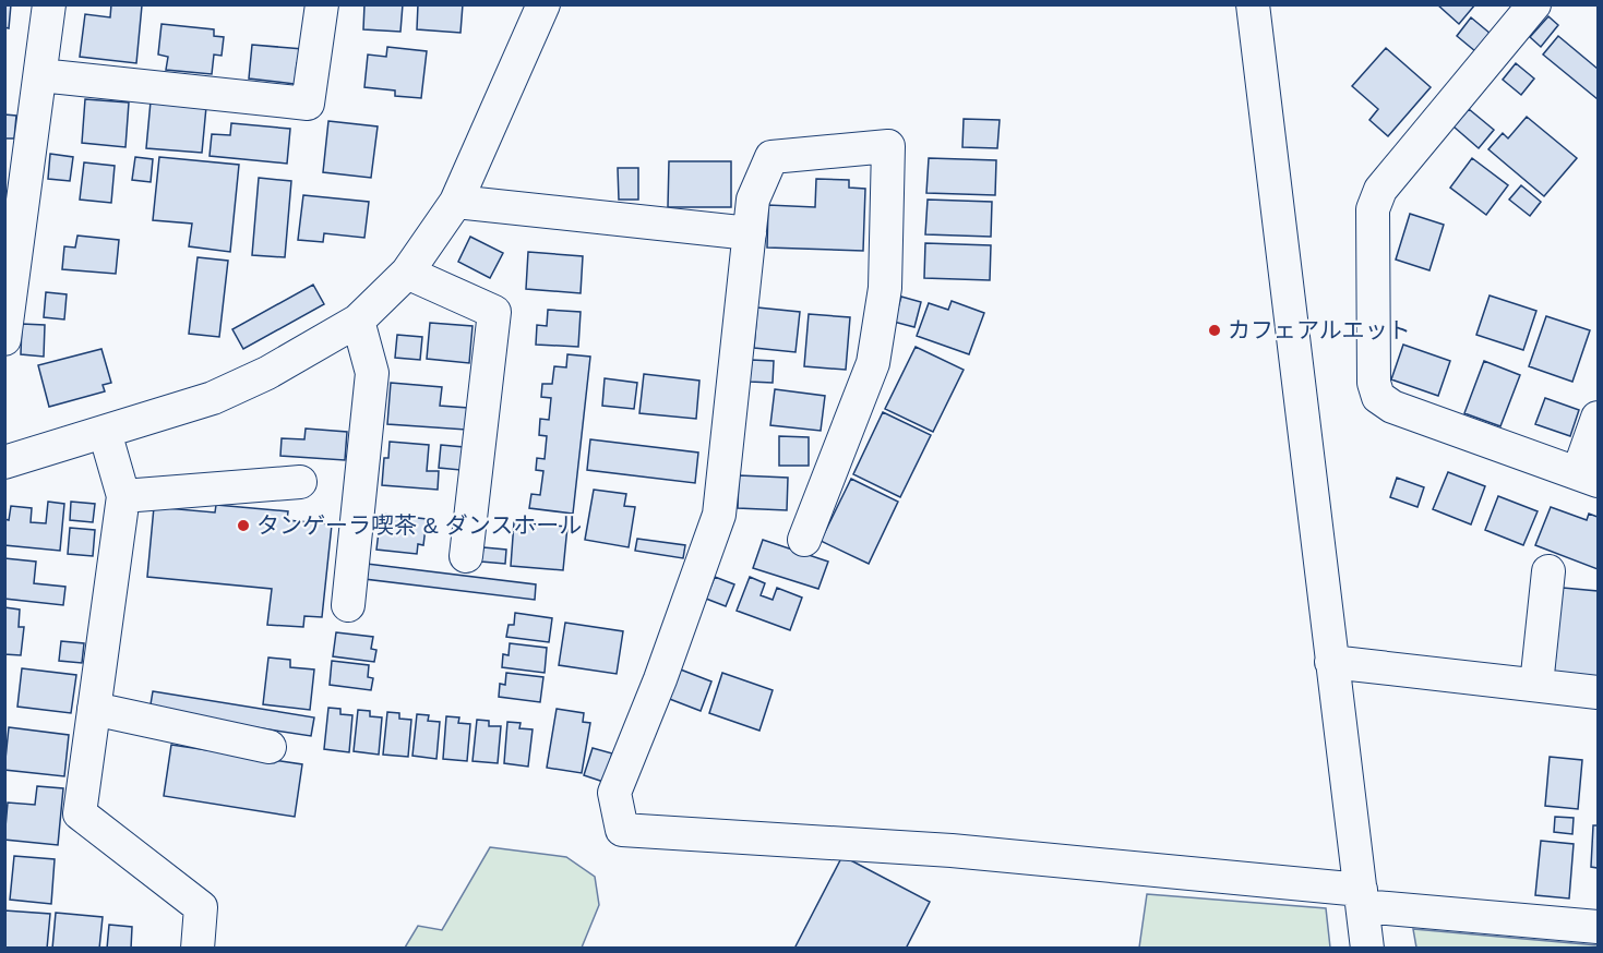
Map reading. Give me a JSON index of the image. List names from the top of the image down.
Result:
{
  "places": ["カフェアルエット", "タンゲーラ喫茶 & ダンスホール"]
}
